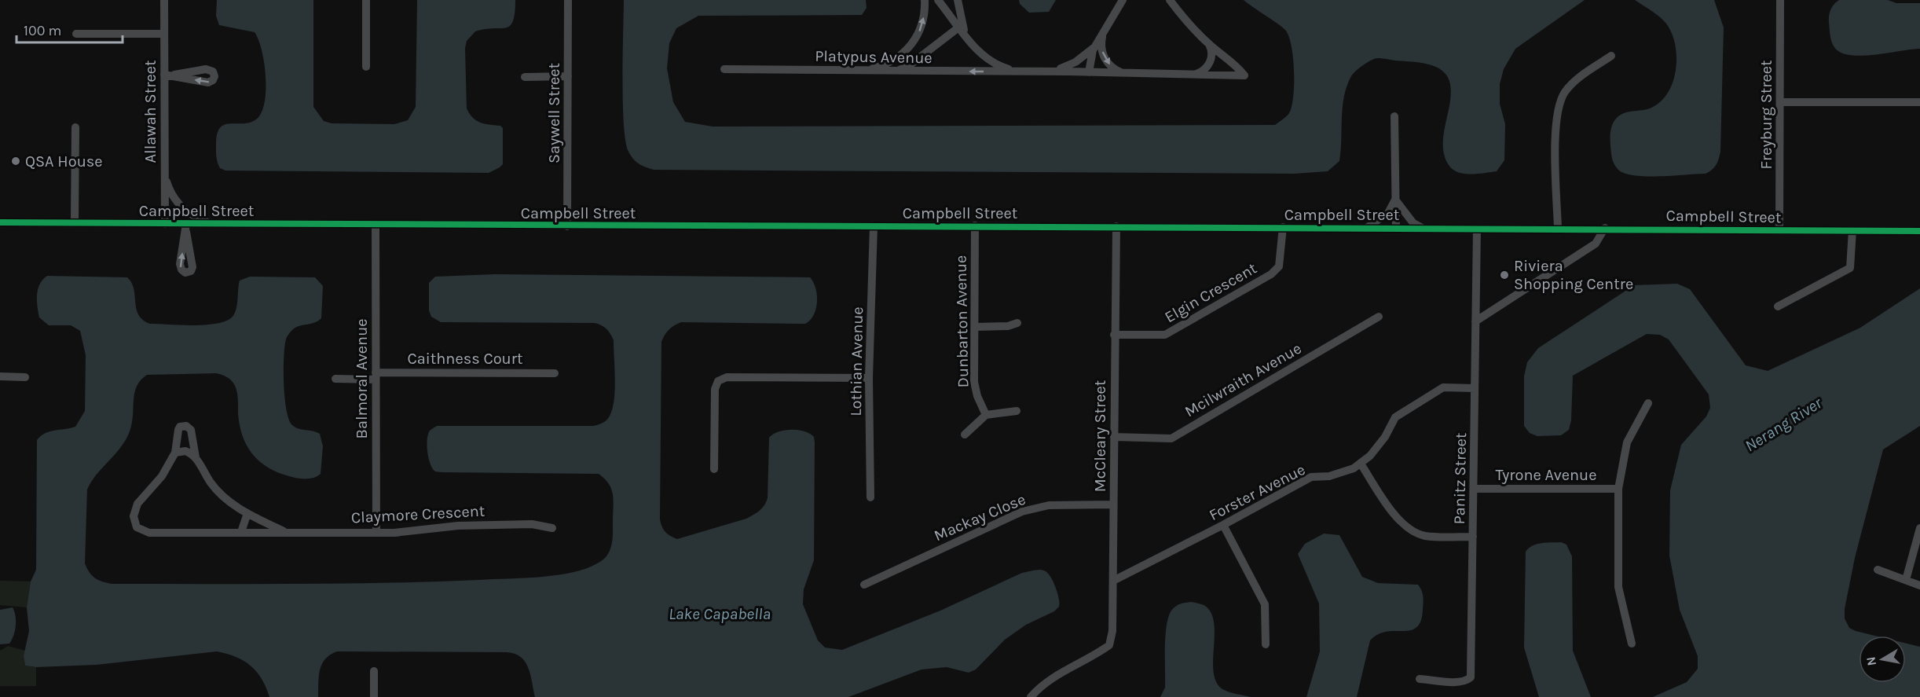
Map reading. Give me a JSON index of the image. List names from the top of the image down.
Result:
{
  "streets": {
    "street": [
      "Platypus Avenue",
      "Allawah Street",
      "Saywell Street",
      "Freyburg Street",
      "Campbell Street",
      "Elgin Crescent",
      "Dunbarton Avenue",
      "Caithness Court",
      "Lothian Avenue",
      "Balmoral Avenue",
      "Mcilwraith Avenue",
      "McCleary Street",
      "Tyrone Avenue",
      "Panitz Street",
      "Forster Avenue",
      "Claymore Crescent",
      "Mackay Close"
    ]
  },
  "crossings": [
    ["Allawah Street", "Campbell Street"],
    ["Saywell Street", "Campbell Street"],
    ["Freyburg Street", "Campbell Street"],
    ["Campbell Street", "Elgin Crescent"],
    ["Campbell Street", "Dunbarton Avenue"],
    ["Campbell Street", "Lothian Avenue"],
    ["Campbell Street", "Balmoral Avenue"],
    ["Campbell Street", "McCleary Street"],
    ["Campbell Street", "Panitz Street"],
    ["Elgin Crescent", "McCleary Street"],
    ["Caithness Court", "Balmoral Avenue"],
    ["Balmoral Avenue", "Claymore Crescent"],
    ["Mcilwraith Avenue", "McCleary Street"],
    ["McCleary Street", "Forster Avenue"],
    ["McCleary Street", "Mackay Close"],
    ["Tyrone Avenue", "Panitz Street"],
    ["Panitz Street", "Forster Avenue"]
  ],
  "water": ["Nerang River", "Lake Capabella"],
  "places": ["QSA House", "Riviera Shopping Centre"],
  "scale_bar": "100 m",
  "north": "left"
}
